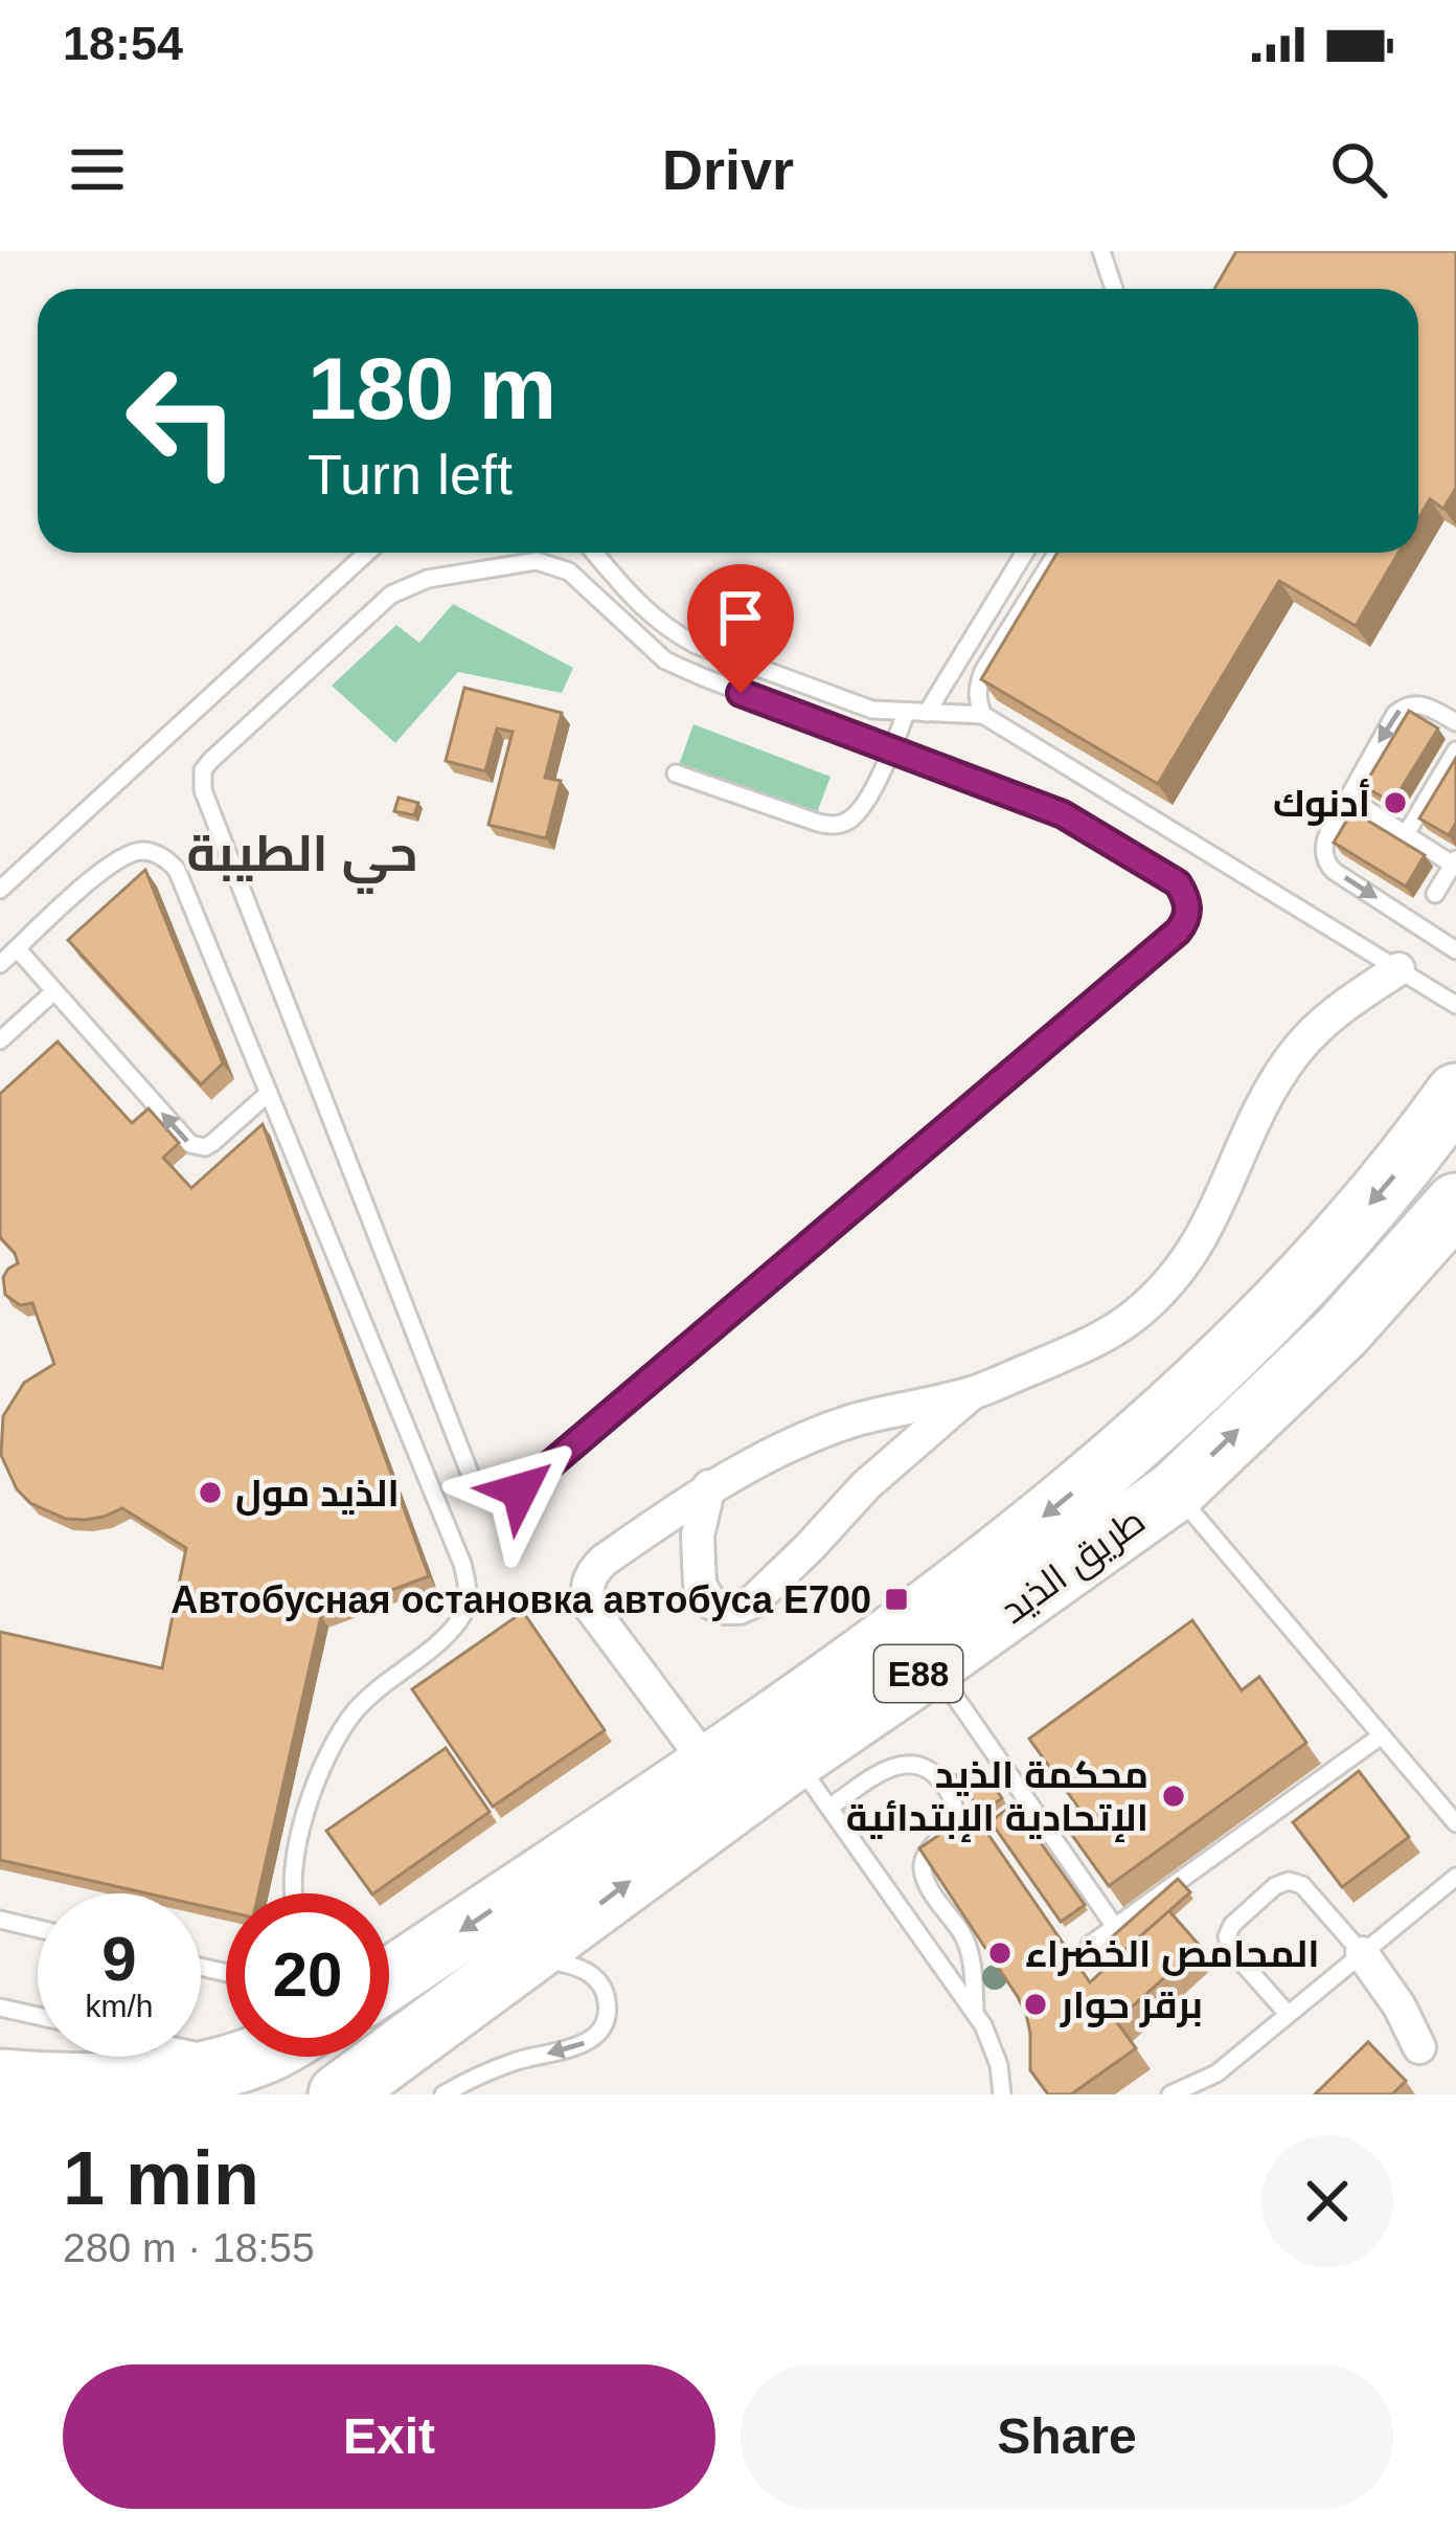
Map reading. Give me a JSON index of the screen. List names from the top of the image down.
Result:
{
  "streets": {
    "highway": ["طريق الذيد", "E88"]
  },
  "districts": ["حي الطيبة"],
  "places": {
    "other": [
      "أدنوك",
      "الذيد مول",
      "محكمة الذيد الإتحادية الإبتدائية",
      "المحامص الخضراء",
      "برقر حوار"
    ],
    "transit": ["Автобусная остановка автобуса Е700"]
  },
  "page": {
    "status": "18:54",
    "header": "Drivr",
    "turn": ["180 m", "Turn left"],
    "speed": "9 km/h",
    "limit": "20",
    "heading": ["1 min", "280 m · 18:55"],
    "buttons": ["Exit", "Share"]
  }
}
